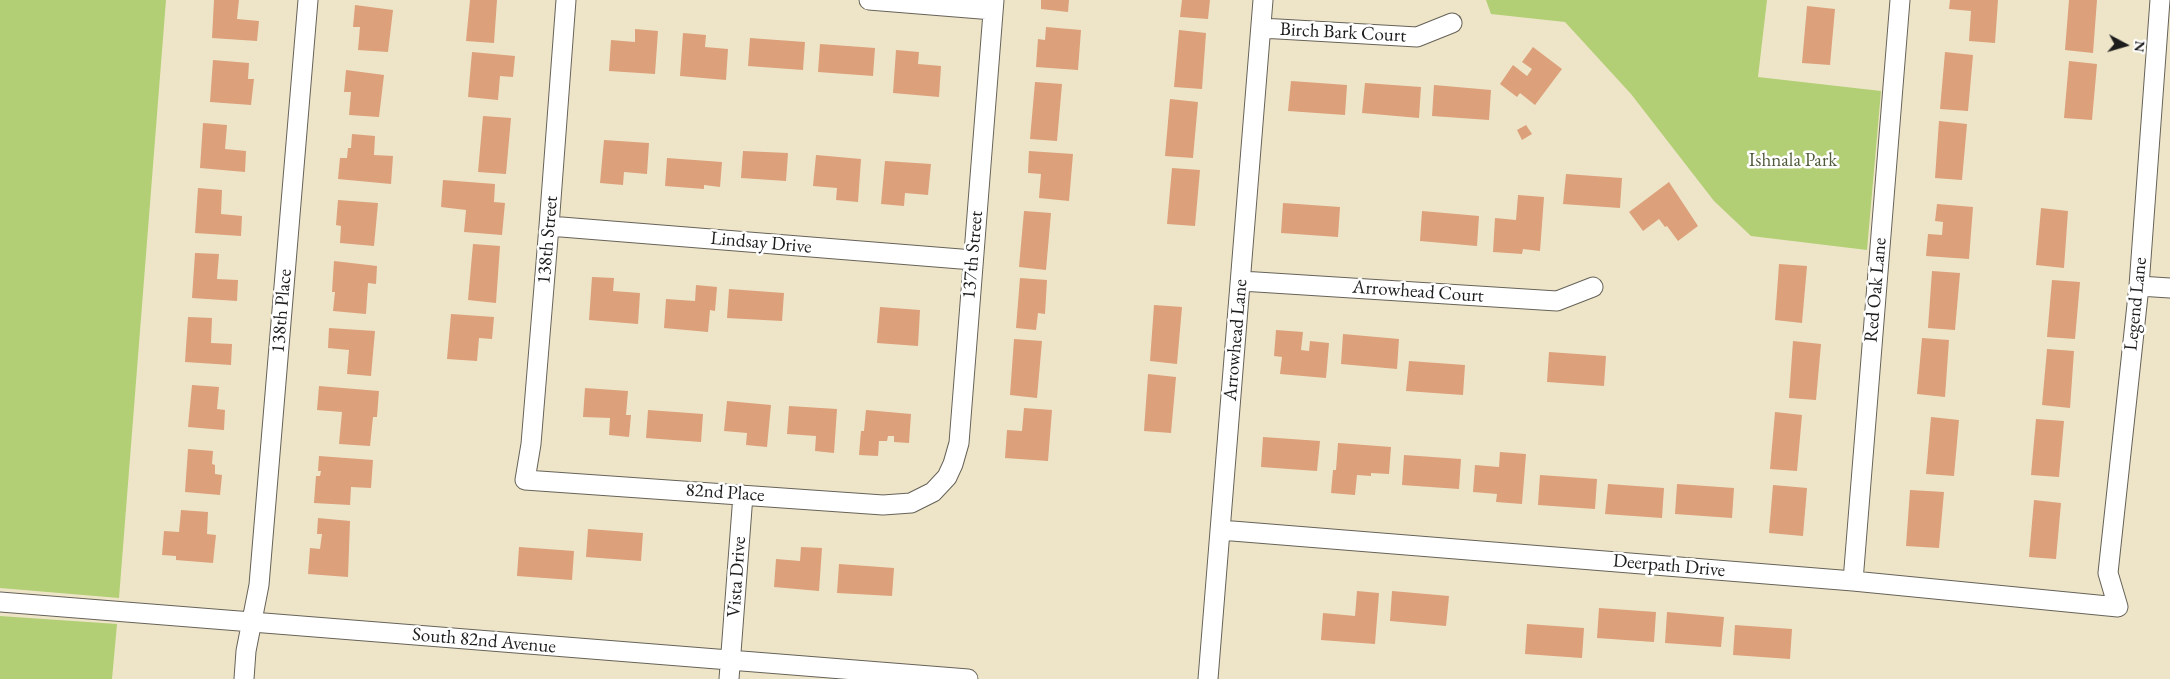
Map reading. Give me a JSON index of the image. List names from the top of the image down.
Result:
{
  "streets": {
    "street": [
      "Birch Bark Court",
      "138th Street",
      "Lindsay Drive",
      "137th Street",
      "Red Oak Lane",
      "Arrowhead Court",
      "Legend Lane",
      "138th Place",
      "Arrowhead Lane",
      "82nd Place",
      "Deerpath Drive",
      "Vista Drive",
      "South 82nd Avenue"
    ]
  },
  "crossings": [
    ["Birch Bark Court", "Arrowhead Lane"],
    ["138th Street", "Lindsay Drive"],
    ["138th Street", "82nd Place"],
    ["Lindsay Drive", "137th Street"],
    ["137th Street", "82nd Place"],
    ["Red Oak Lane", "Deerpath Drive"],
    ["Arrowhead Court", "Arrowhead Lane"],
    ["Legend Lane", "Deerpath Drive"],
    ["138th Place", "South 82nd Avenue"],
    ["Arrowhead Lane", "Deerpath Drive"],
    ["82nd Place", "Vista Drive"],
    ["Vista Drive", "South 82nd Avenue"]
  ],
  "parks": ["Ishnala Park"],
  "north": "right"
}
